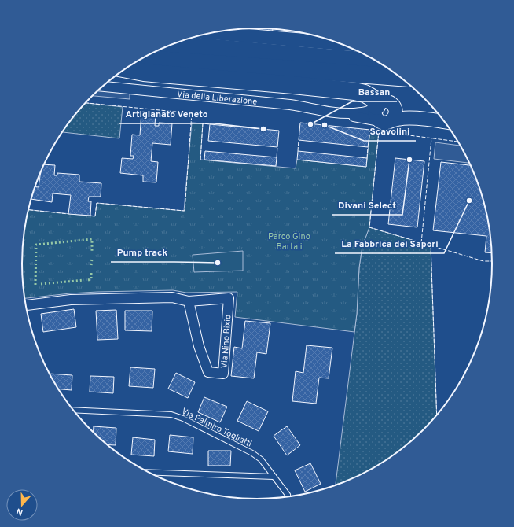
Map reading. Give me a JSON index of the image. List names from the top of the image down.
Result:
{
  "streets": {
    "main road": ["Via della Liberazione"],
    "street": ["Via Nino Bixio"],
    "lane": ["Via Palmiro Togliatti"]
  },
  "parks": ["Parco Gino Bartali"],
  "places": [
    "Bassan",
    "Scavolini",
    "Artigianato Veneto",
    "Divani Select",
    "La Fabbrica dei Sapori",
    "Pump track"
  ],
  "north": "bottom"
}
